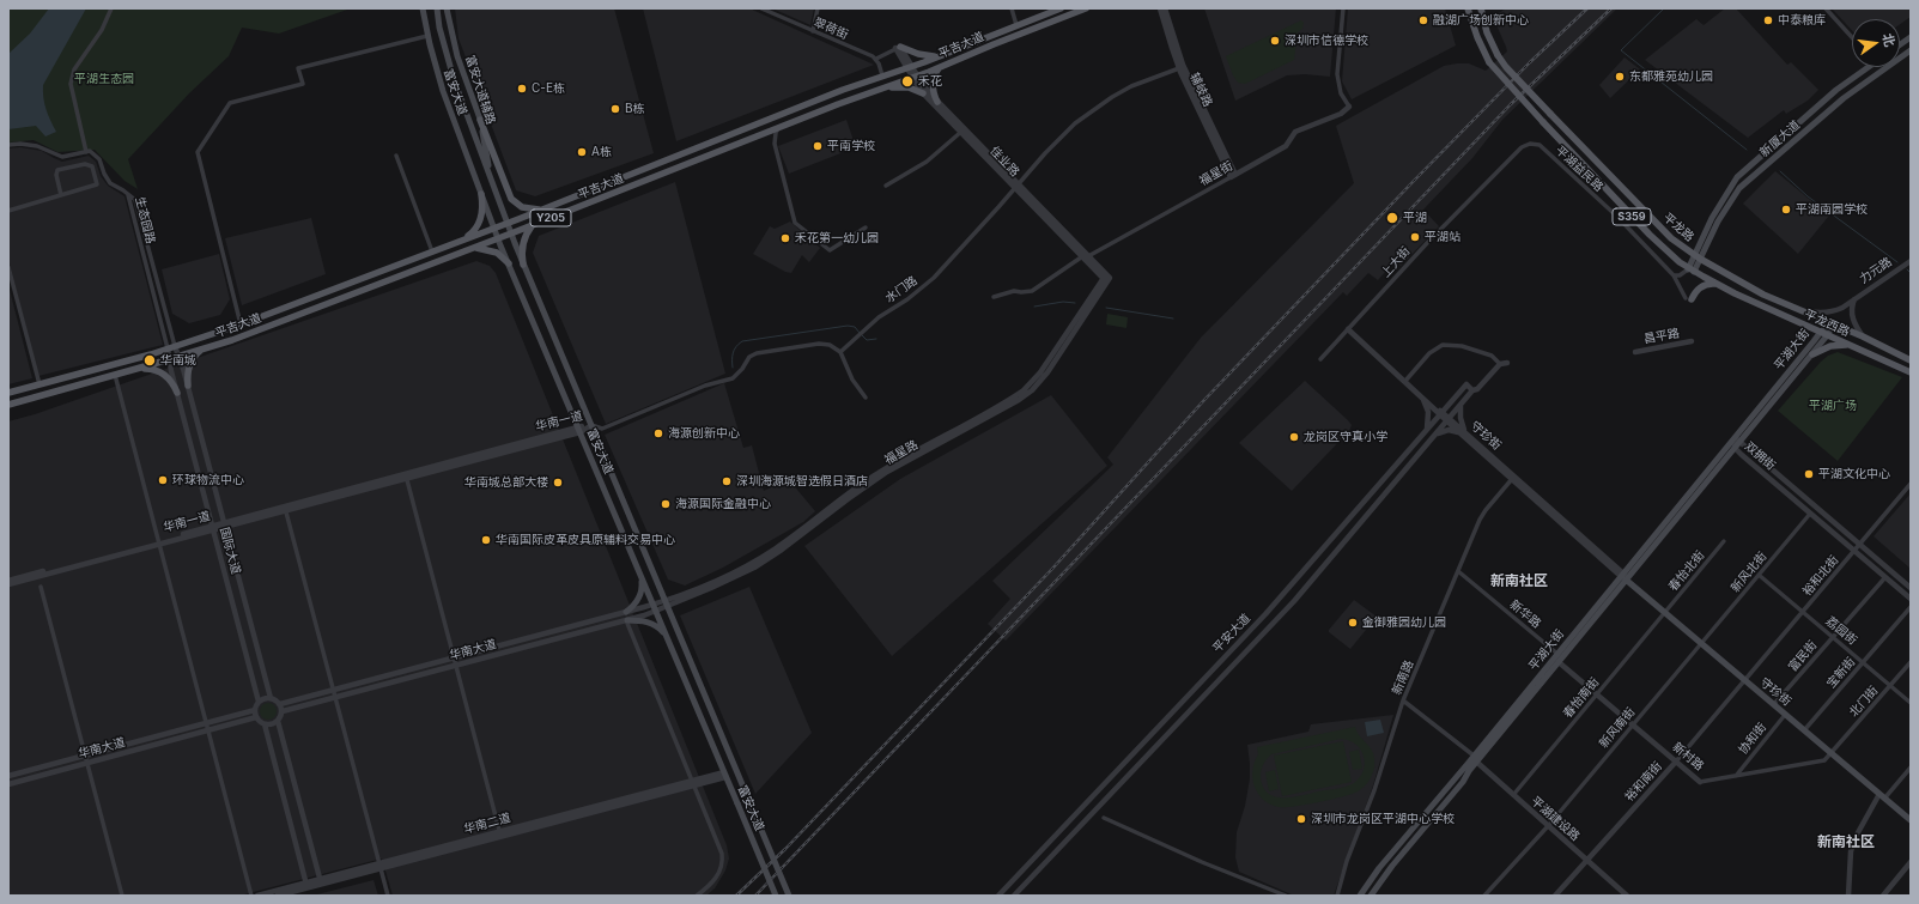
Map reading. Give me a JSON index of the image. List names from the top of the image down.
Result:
{
  "streets": {
    "main road": [
      "平吉大道",
      "富安大道辅路",
      "富安大道",
      "新厦大道",
      "S359",
      "Y205",
      "平龙路",
      "平龙西路",
      "平湖大街",
      "守珍街"
    ],
    "street": [
      "翠荷街",
      "辅岐路",
      "佳业路",
      "平湖益民路",
      "福星街",
      "生态园路",
      "上大街",
      "力元路",
      "水门路",
      "昌平路",
      "华南一道",
      "福星路",
      "双拥街",
      "国际大道",
      "春怡北街",
      "新风北街",
      "裕和北街",
      "新华路",
      "荔园街",
      "平安大道",
      "华南大道",
      "富民街",
      "宝新街",
      "新南路",
      "春怡南街",
      "北门街",
      "新风南街",
      "协和街",
      "新村路",
      "裕和南街",
      "平湖建设路",
      "华南二道"
    ]
  },
  "crossings": [
    ["平吉大道", "富安大道"],
    ["平吉大道", "佳业路"],
    ["平吉大道", "生态园路"],
    ["平吉大道", "国际大道"],
    ["富安大道辅路", "富安大道"],
    ["辅岐路", "福星街"],
    ["辅岐路", "水门路"],
    ["富安大道", "华南一道"],
    ["富安大道", "福星路"],
    ["富安大道", "华南大道"],
    ["富安大道", "华南二道"],
    ["新厦大道", "平龙路"],
    ["佳业路", "福星街"],
    ["佳业路", "水门路"],
    ["佳业路", "福星路"],
    ["平湖益民路", "上大街"],
    ["生态园路", "国际大道"],
    ["平龙路", "力元路"],
    ["平龙路", "平龙西路"],
    ["平龙路", "平湖大街"],
    ["上大街", "守珍街"],
    ["平龙西路", "平湖大街"],
    ["平湖大街", "守珍街"],
    ["平湖大街", "双拥街"],
    ["平湖大街", "新华路"],
    ["平湖大街", "新村路"],
    ["平湖大街", "平湖建设路"],
    ["华南一道", "国际大道"],
    ["守珍街", "春怡北街"],
    ["守珍街", "新风北街"],
    ["守珍街", "裕和北街"],
    ["守珍街", "平安大道"],
    ["守珍街", "富民街"],
    ["守珍街", "宝新街"],
    ["守珍街", "新南路"],
    ["守珍街", "春怡南街"],
    ["守珍街", "北门街"],
    ["守珍街", "新风南街"],
    ["守珍街", "协和街"],
    ["守珍街", "新村路"],
    ["守珍街", "裕和南街"],
    ["福星路", "华南大道"],
    ["双拥街", "新风北街"],
    ["双拥街", "裕和北街"],
    ["双拥街", "富民街"],
    ["国际大道", "华南大道"],
    ["春怡北街", "春怡南街"],
    ["新风北街", "荔园街"],
    ["新风北街", "新风南街"],
    ["裕和北街", "荔园街"],
    ["裕和北街", "裕和南街"],
    ["新华路", "新南路"],
    ["荔园街", "富民街"],
    ["荔园街", "宝新街"],
    ["荔园街", "北门街"],
    ["春怡南街", "新村路"],
    ["春怡南街", "平湖建设路"],
    ["北门街", "新村路"],
    ["新风南街", "新村路"],
    ["新风南街", "平湖建设路"],
    ["协和街", "新村路"],
    ["新村路", "裕和南街"],
    ["裕和南街", "平湖建设路"]
  ],
  "districts": ["新南社区", "新南社区"],
  "parks": ["平湖生态园", "平湖广场"],
  "places": [
    "融湖广场创新中心",
    "中泰粮库",
    "深圳市信德学校",
    "东都雅苑幼儿园",
    "禾花",
    "C-E栋",
    "B栋",
    "平南学校",
    "A栋",
    "平湖南园学校",
    "平湖",
    "平湖站",
    "禾花第一幼儿园",
    "华南城",
    "海源创新中心",
    "龙岗区守真小学",
    "平湖文化中心",
    "环球物流中心",
    "深圳海源城智选假日酒店",
    "华南城总部大楼",
    "海源国际金融中心",
    "华南国际皮革皮具原辅料交易中心",
    "金御雅园幼儿园",
    "深圳市龙岗区平湖中心学校"
  ],
  "north": "right"
}
